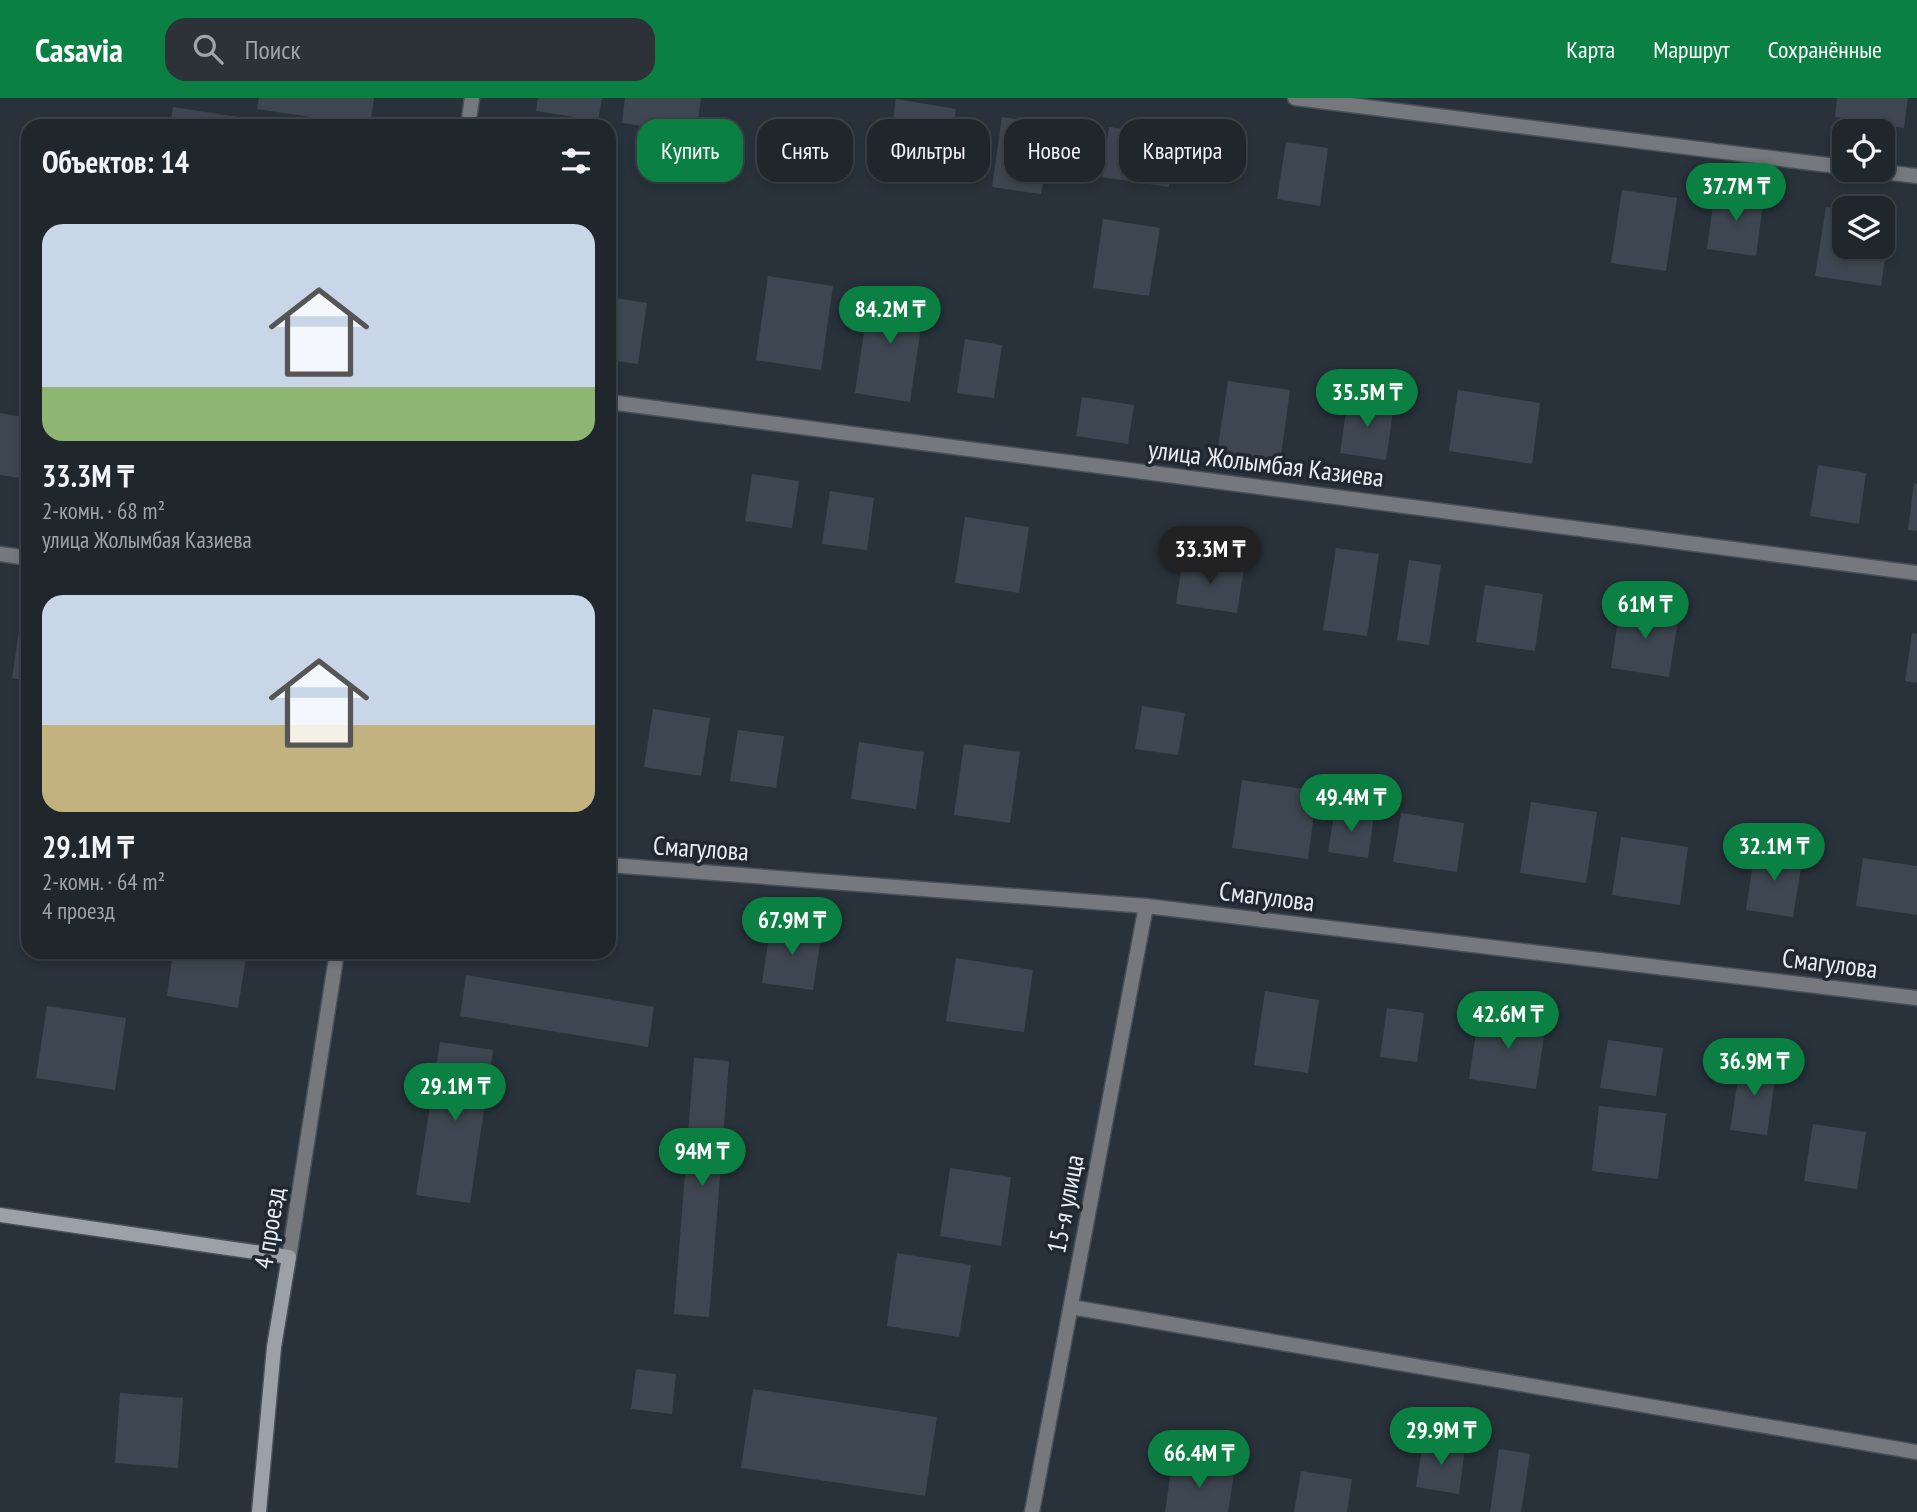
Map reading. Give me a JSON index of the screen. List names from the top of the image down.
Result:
{
  "streets": {
    "street": [
      "улица Жолымбая Казиева",
      "Смагулова",
      "15-я улица",
      "4 проезд"
    ]
  },
  "crossings": [
    ["Смагулова", "15-я улица"]
  ],
  "page": {
    "header": "Casavia",
    "search": "Поиск",
    "nav": ["Карта", "Маршрут", "Сохранённые"],
    "chip": [
      "Купить",
      "Снять",
      "Фильтры",
      "Новое",
      "Квартира"
    ],
    "heading": "Объектов: 14",
    "price": [
      "37.7M ₸",
      "84.2M ₸",
      "35.5M ₸",
      "33.3M ₸",
      "61M ₸",
      "49.4M ₸",
      "32.1M ₸",
      "67.9M ₸",
      "42.6M ₸",
      "36.9M ₸",
      "29.1M ₸",
      "94M ₸",
      "29.9M ₸",
      "66.4M ₸"
    ],
    "list": [
      {
        "name": "33.3M ₸",
        "note": "2-комн. · 68 m² · улица Жолымбая Казиева"
      },
      {
        "name": "29.1M ₸",
        "note": "2-комн. · 64 m² · 4 проезд"
      }
    ]
  }
}
